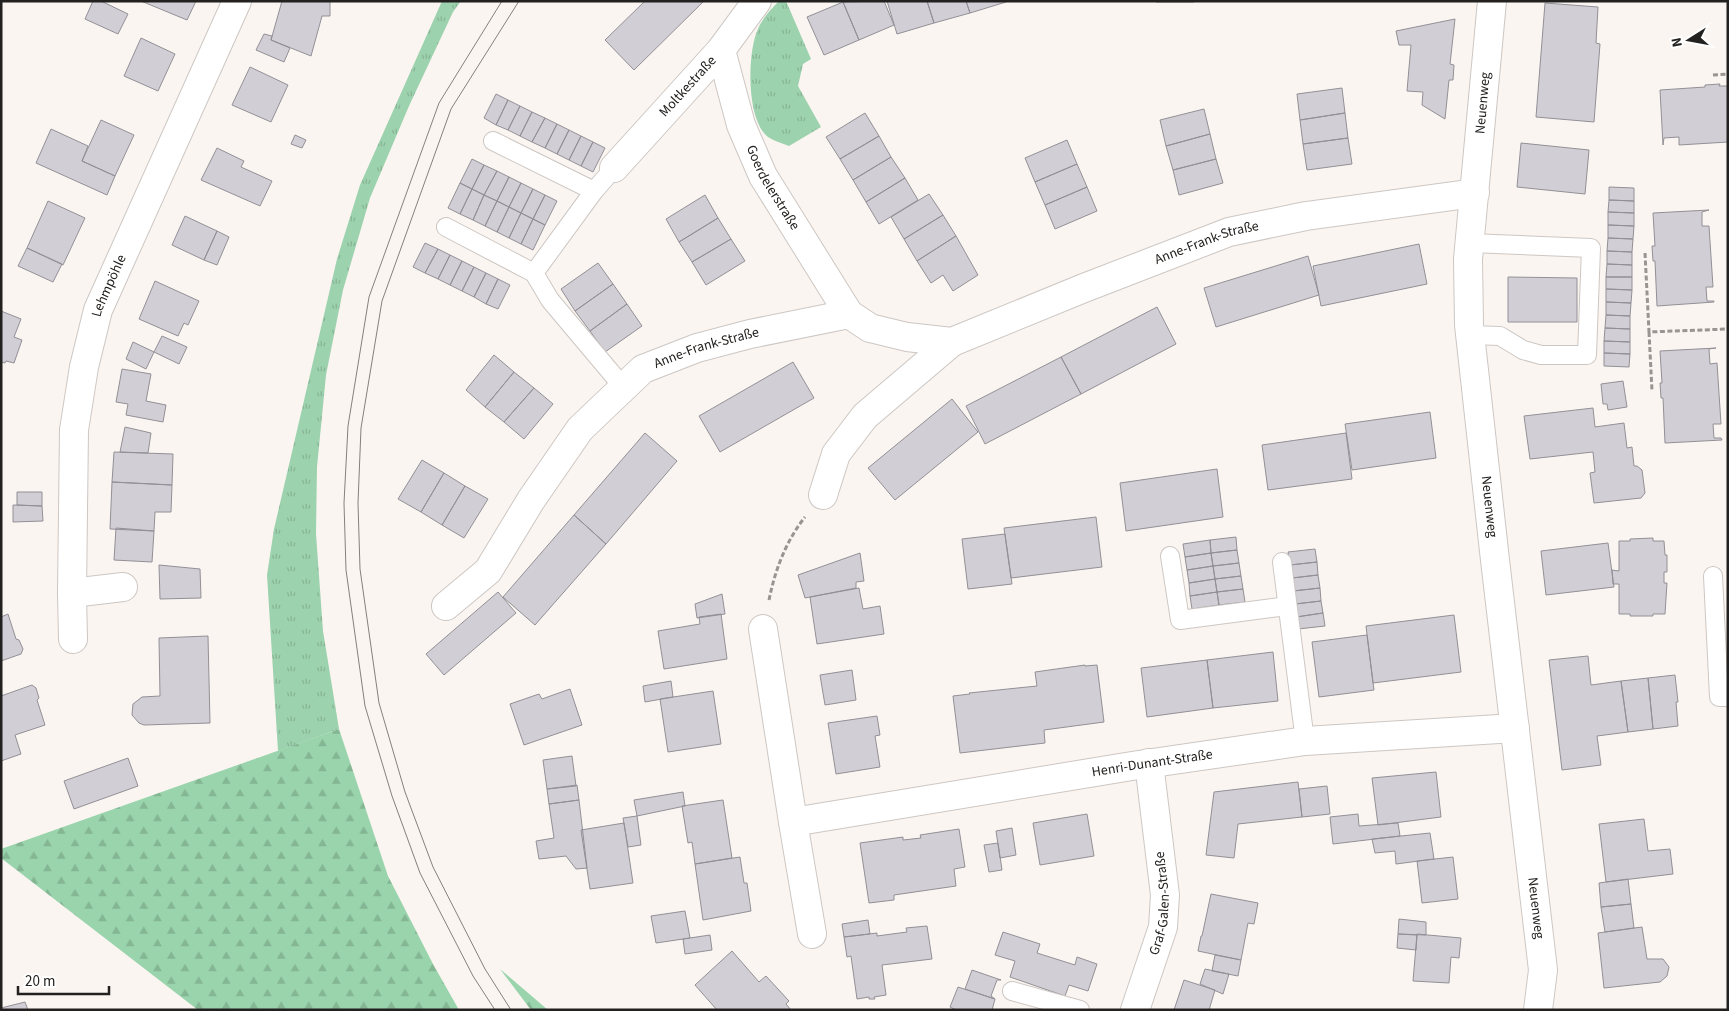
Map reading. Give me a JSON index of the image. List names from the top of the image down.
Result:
{
  "streets": {
    "street": [
      "Moltkestraße",
      "Neuenweg",
      "Goerdelerstraße",
      "Anne-Frank-Straße",
      "Lehmpöhle",
      "Henri-Dunant-Straße",
      "Graf-Galen-Straße"
    ]
  },
  "crossings": [
    ["Moltkestraße", "Goerdelerstraße"],
    ["Neuenweg", "Anne-Frank-Straße"],
    ["Neuenweg", "Henri-Dunant-Straße"],
    ["Goerdelerstraße", "Anne-Frank-Straße"],
    ["Henri-Dunant-Straße", "Graf-Galen-Straße"]
  ],
  "scale_bar": "20 m",
  "north": "left"
}
